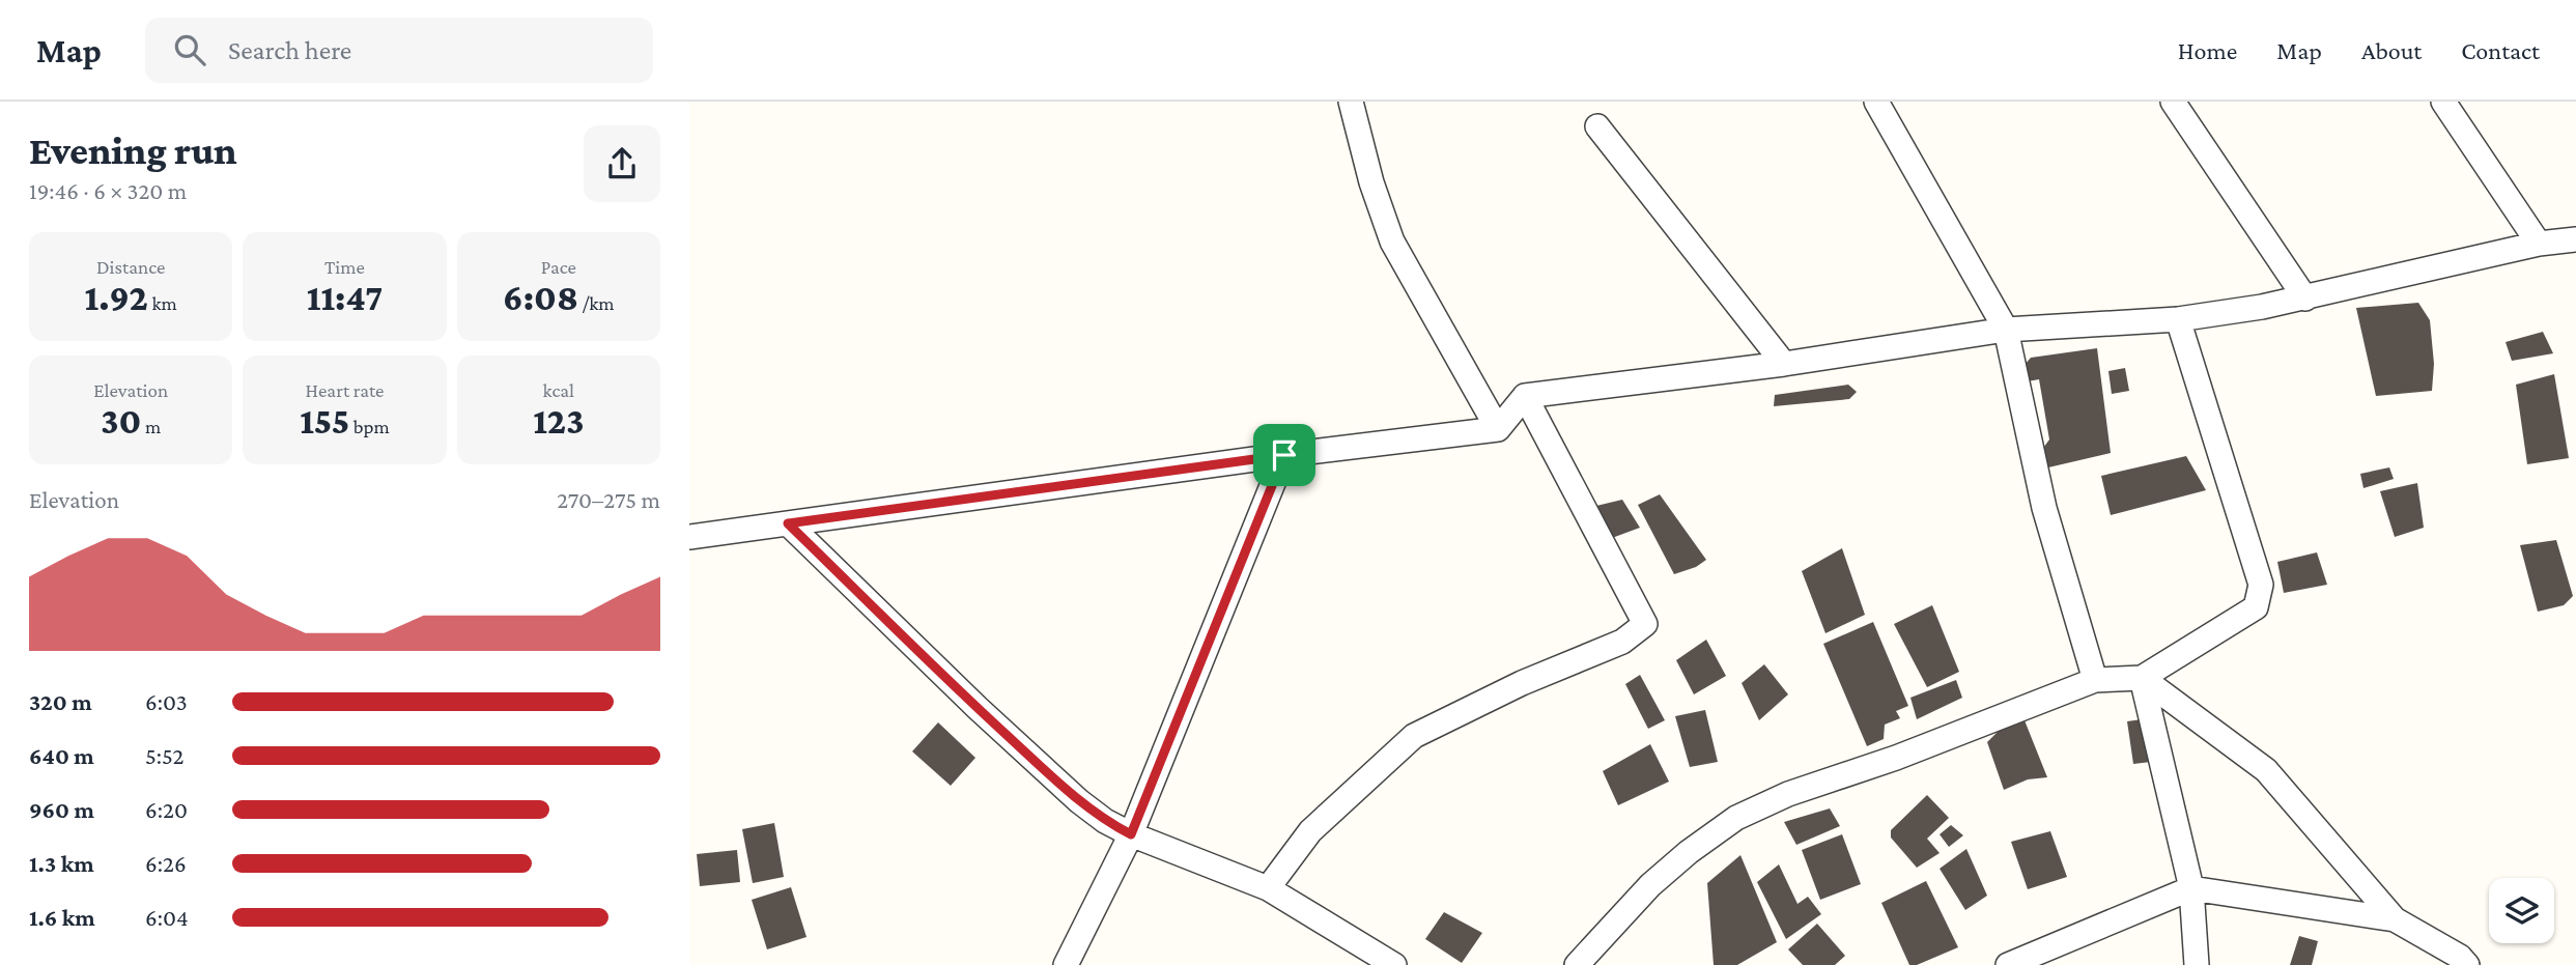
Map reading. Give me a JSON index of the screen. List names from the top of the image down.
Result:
{
  "page": {
    "header": "Map",
    "search": "Search here",
    "nav": [
      "Home",
      "Map",
      "About",
      "Contact"
    ],
    "heading": ["Evening run", "19:46 · 6 × 320 m"],
    "stats": [
      ["Distance", "1.92 km"],
      ["Time", "11:47"],
      ["Pace", "6:08 /km"],
      ["Elevation", "30 m"],
      ["Heart rate", "155 bpm"],
      ["kcal", "123"]
    ],
    "chart": ["Elevation", "270–275 m"],
    "list": [
      {
        "name": "320 m",
        "note": "6:03"
      },
      {
        "name": "640 m",
        "note": "5:52"
      },
      {
        "name": "960 m",
        "note": "6:20"
      },
      {
        "name": "1.3 km",
        "note": "6:26"
      },
      {
        "name": "1.6 km",
        "note": "6:04"
      }
    ]
  }
}
